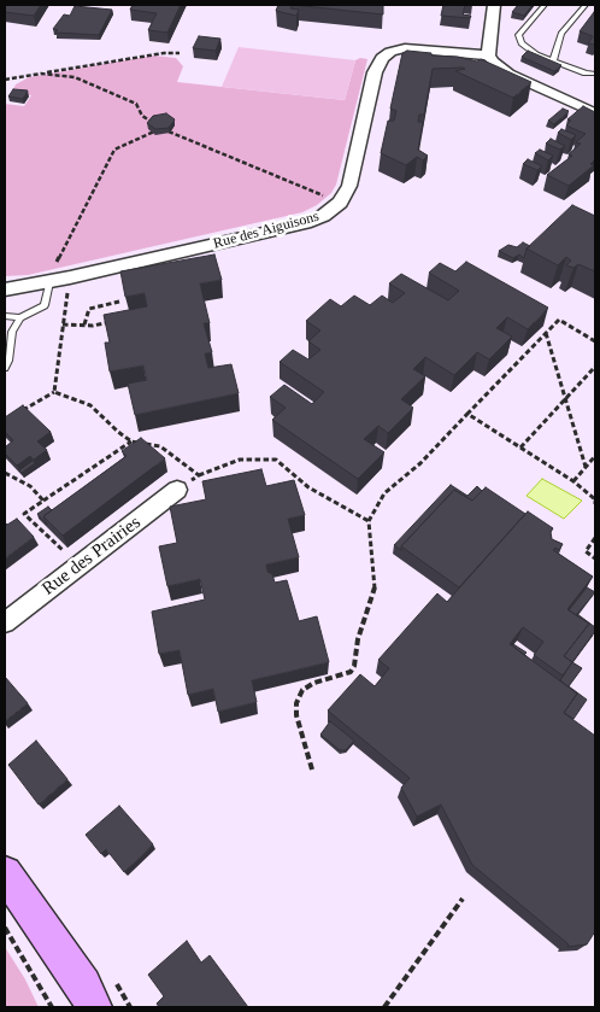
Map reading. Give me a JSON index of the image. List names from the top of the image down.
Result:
{
  "streets": {
    "street": ["Rue des Aiguisons", "Rue des Prairies"]
  }
}
